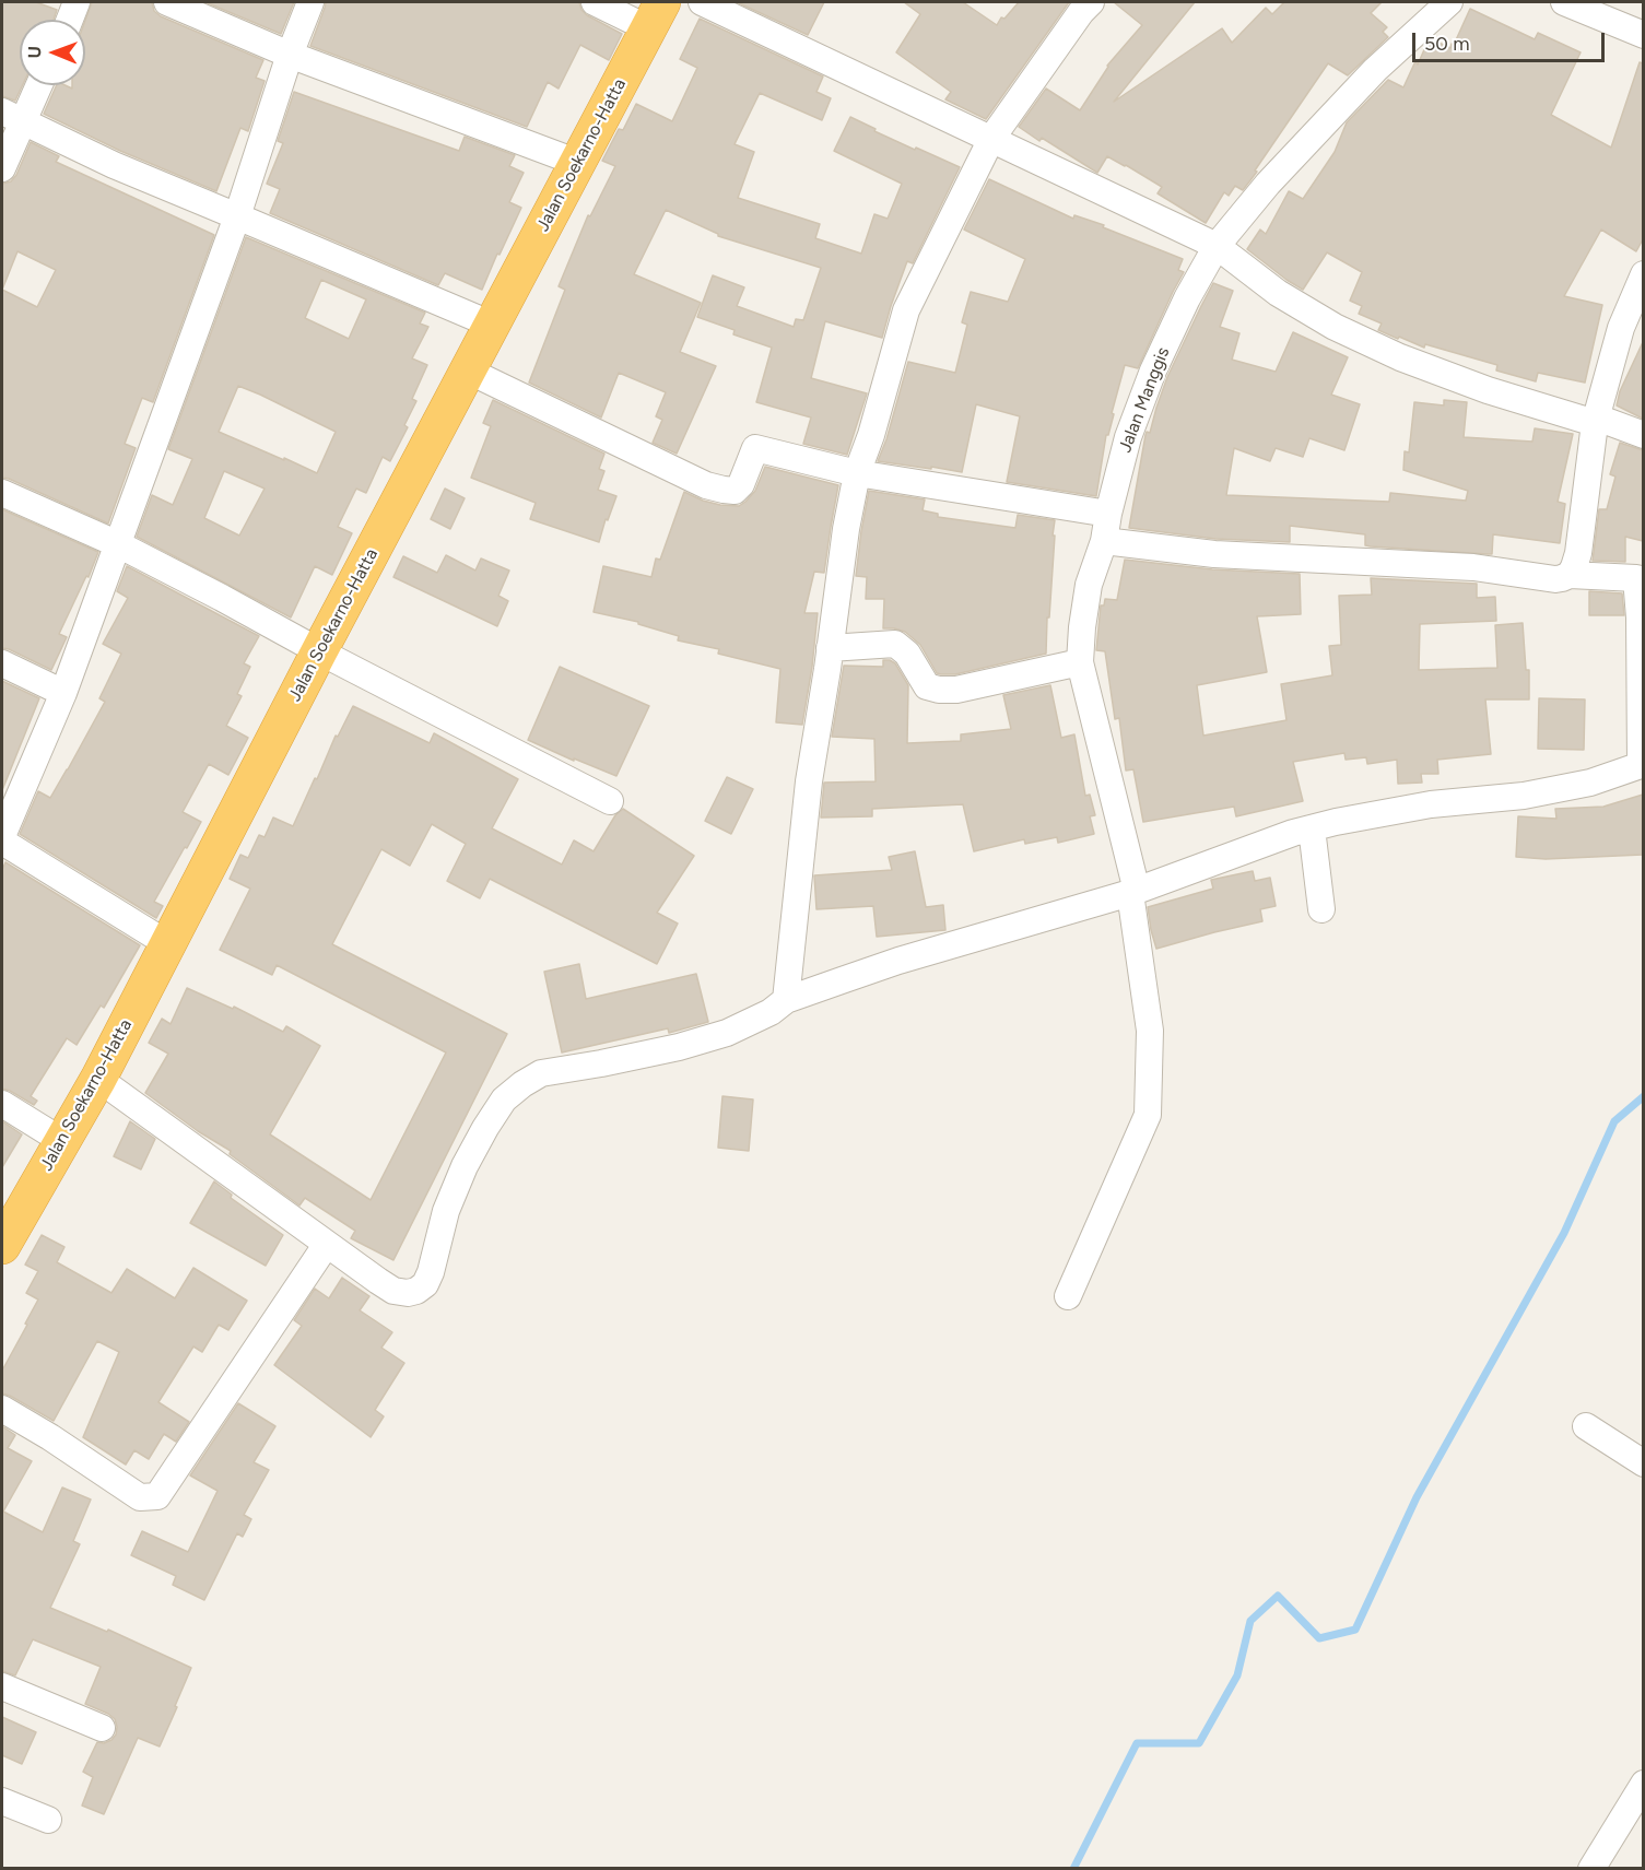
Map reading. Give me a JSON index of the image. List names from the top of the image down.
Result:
{
  "streets": {
    "highway": ["Jalan Soekarno-Hatta"],
    "street": ["Jalan Manggis"]
  },
  "scale_bar": "50 m",
  "north": "left"
}
